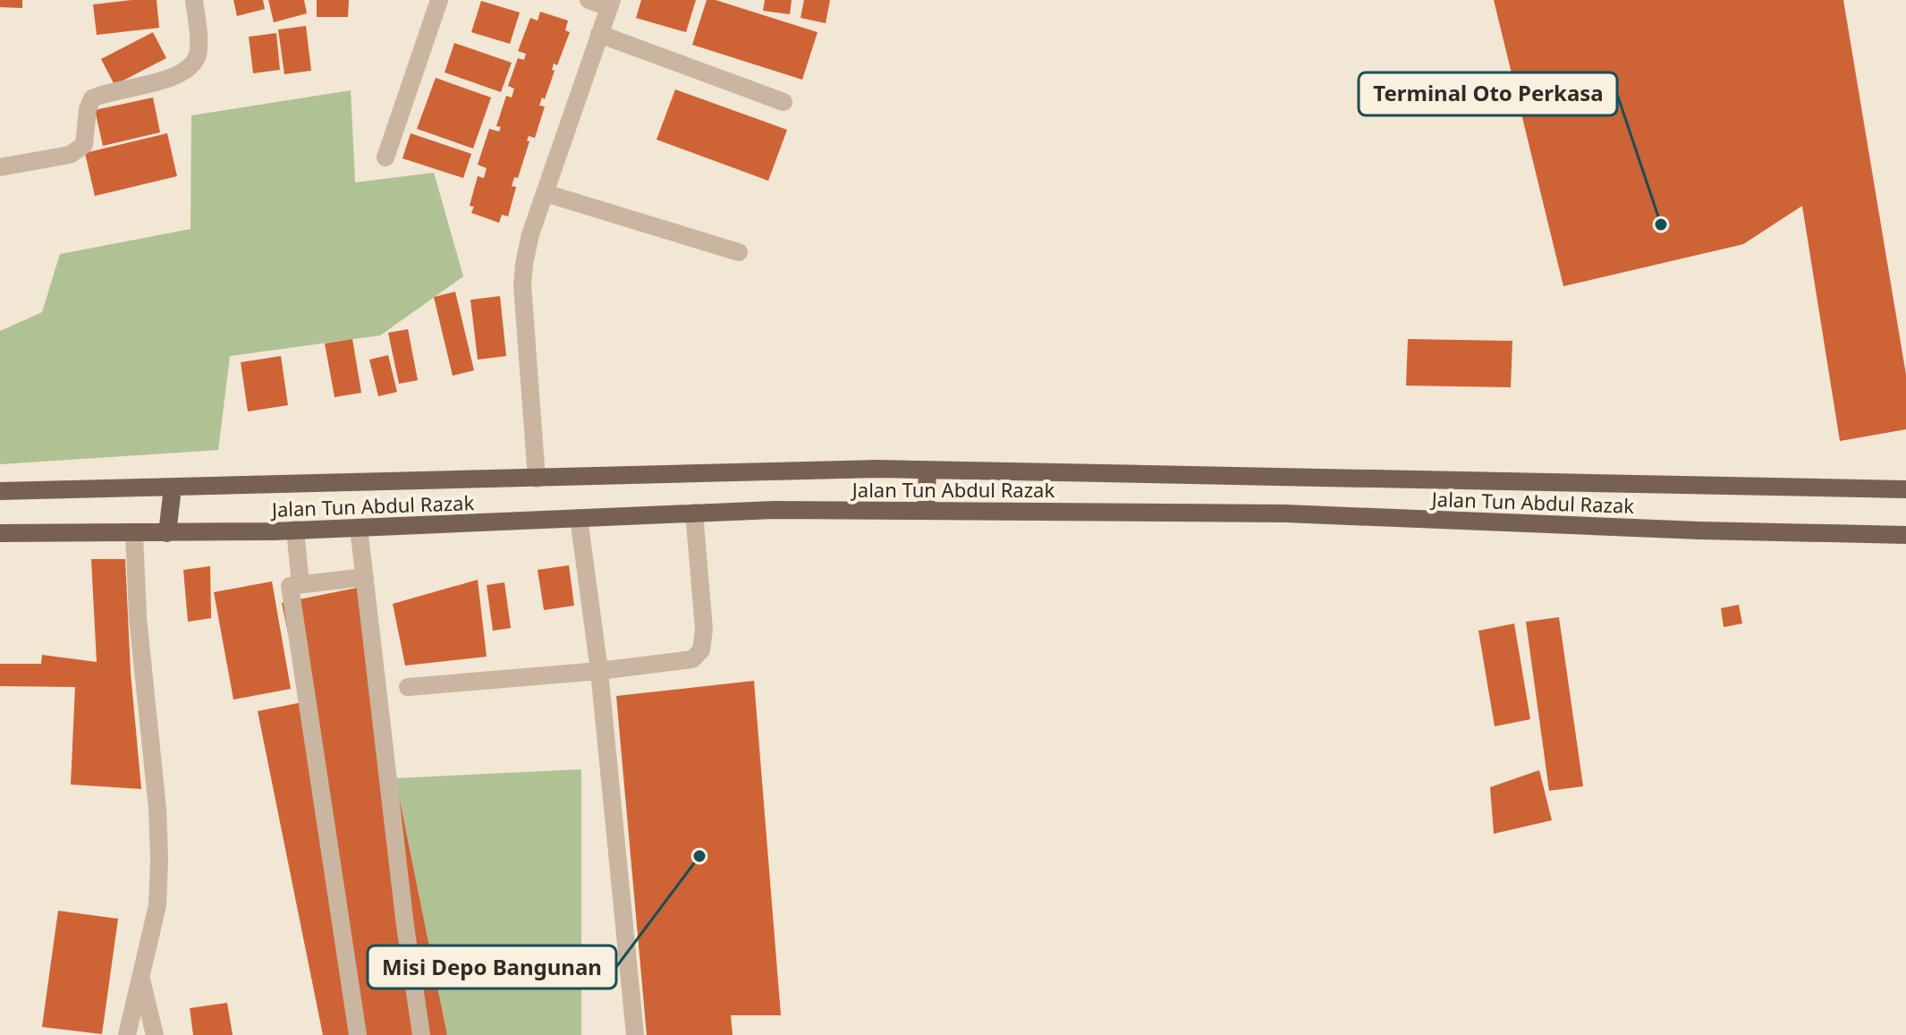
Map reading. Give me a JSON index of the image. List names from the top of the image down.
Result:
{
  "streets": {
    "main road": ["Jalan Tun Abdul Razak"]
  },
  "places": ["Terminal Oto Perkasa", "Misi Depo Bangunan"]
}
